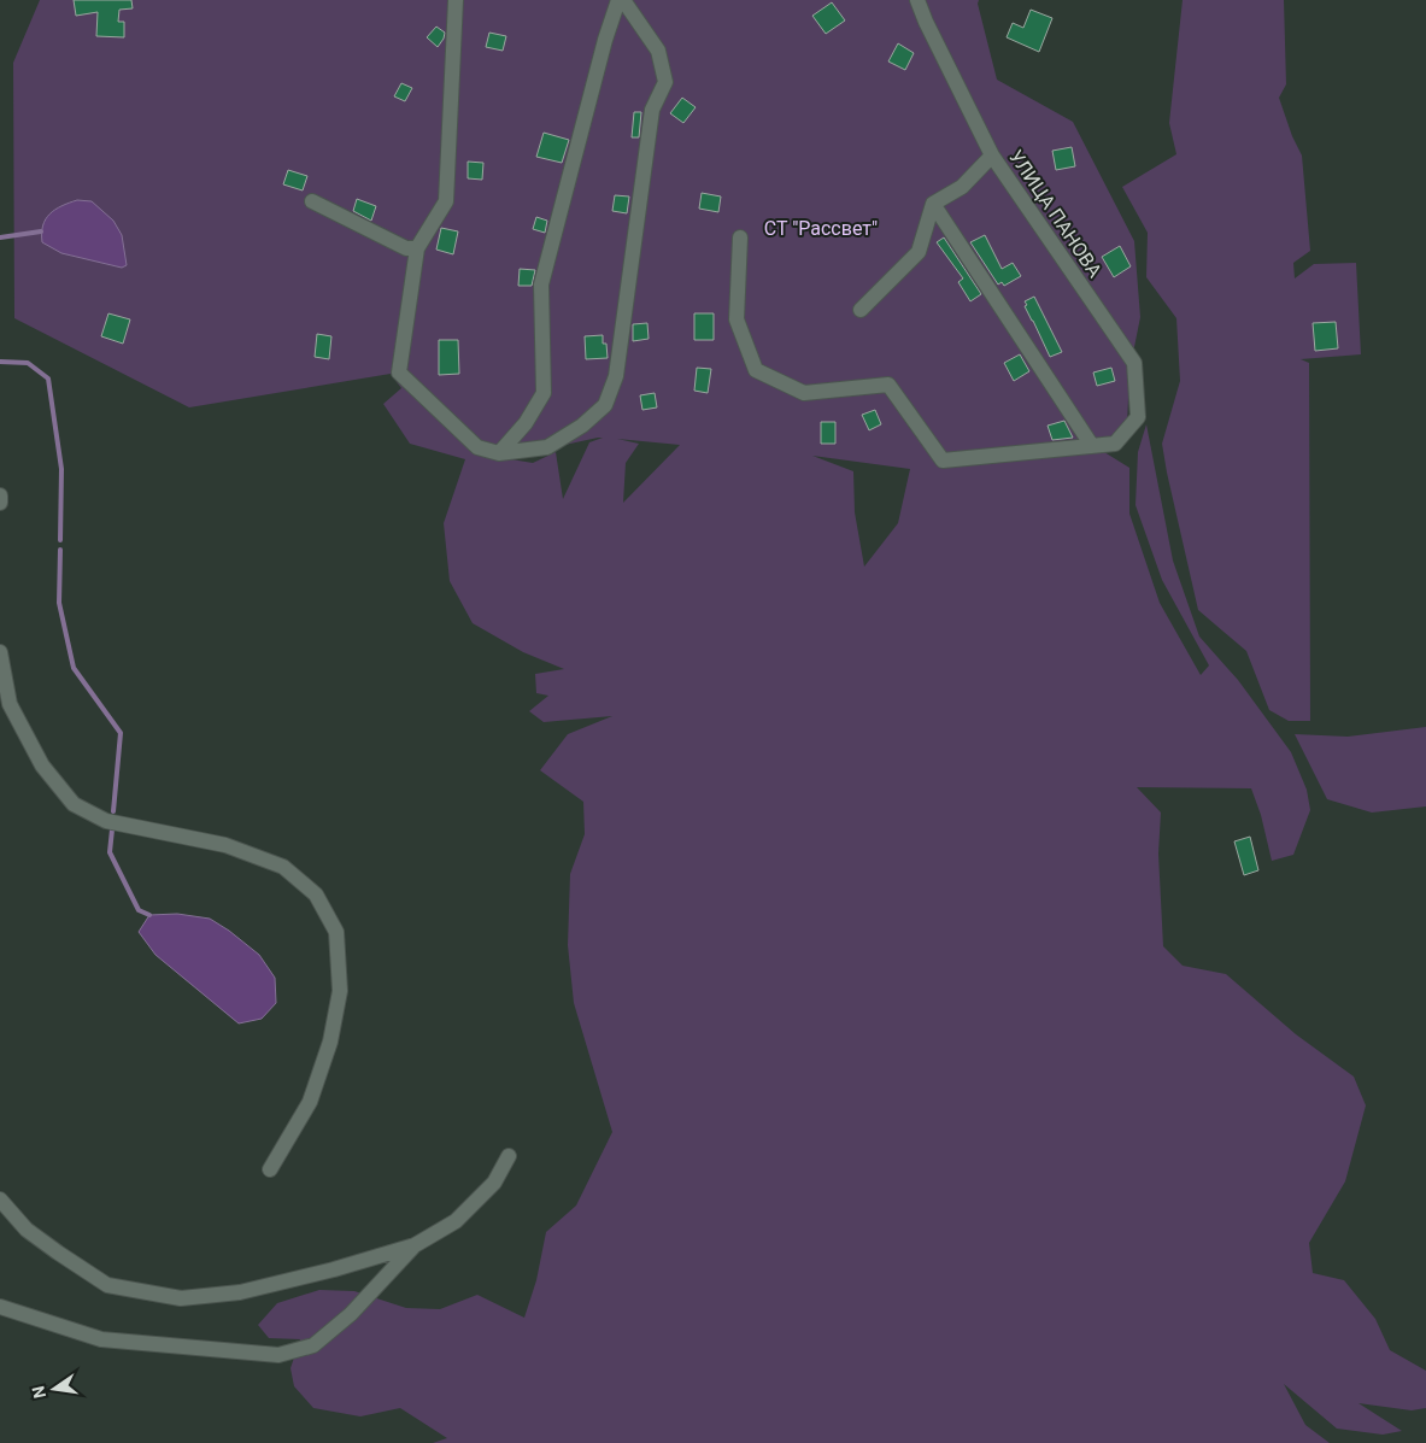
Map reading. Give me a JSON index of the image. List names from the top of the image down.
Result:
{
  "streets": {
    "street": ["УЛИЦА ПАНОВА"]
  },
  "parks": ["СТ \"Рассвет\""],
  "north": "left"
}
